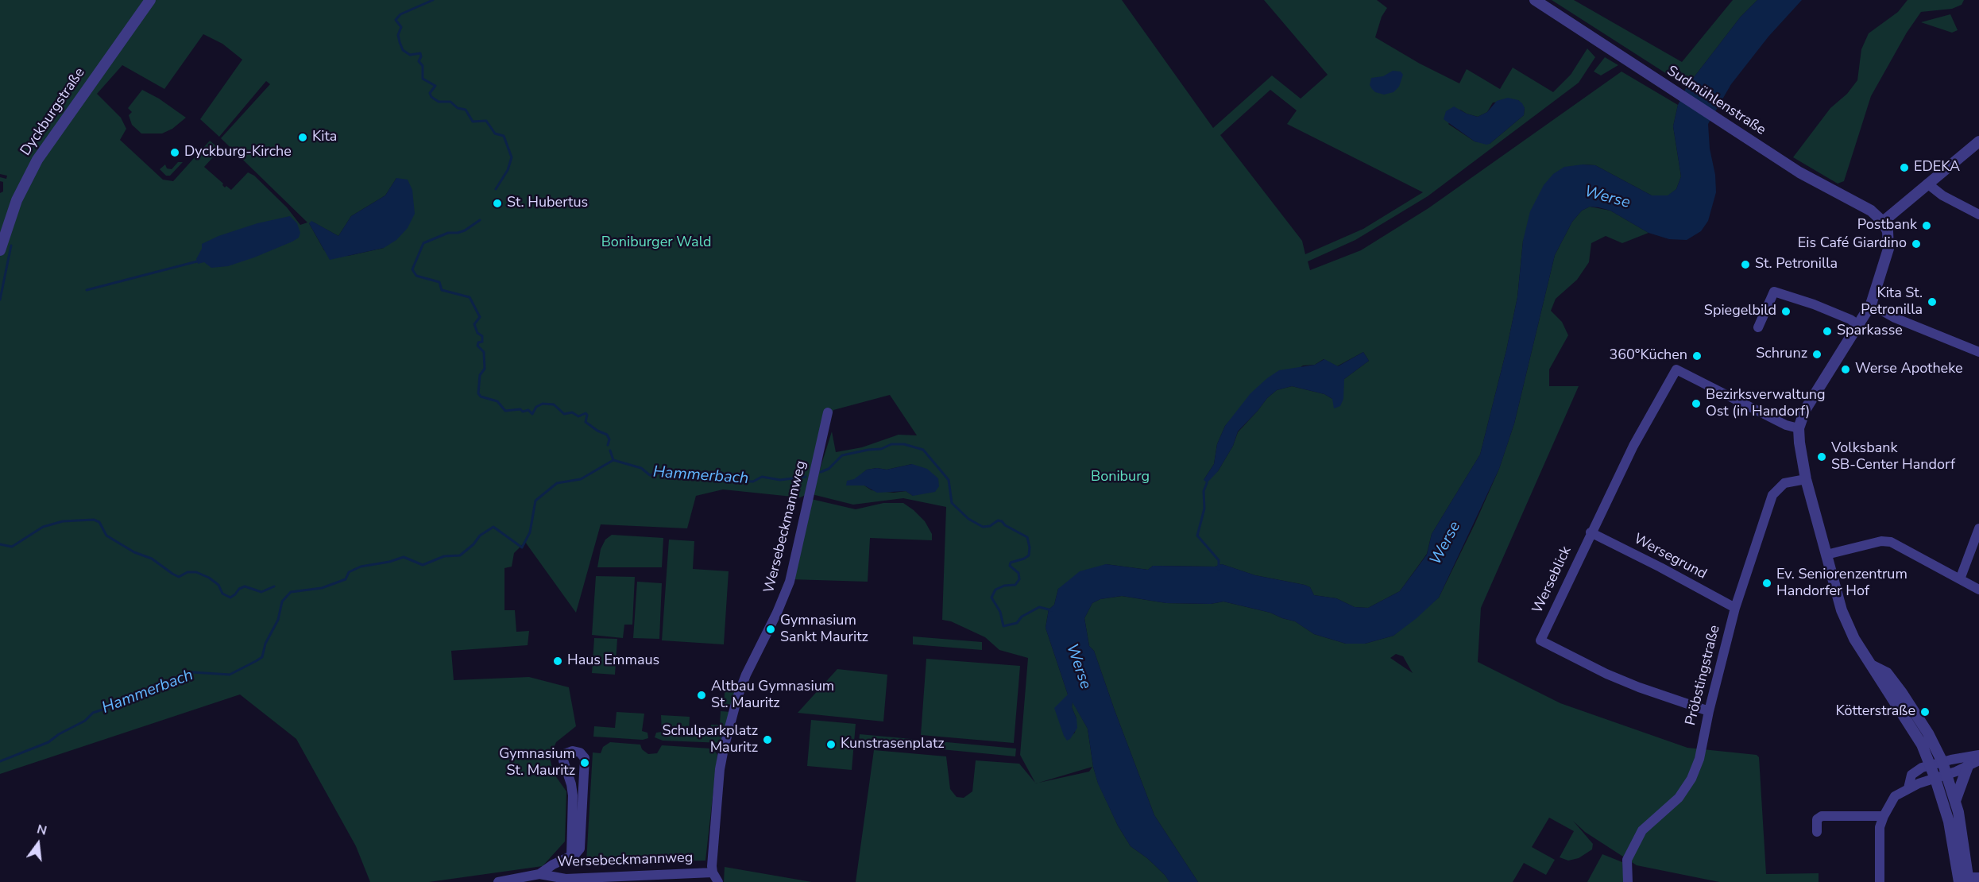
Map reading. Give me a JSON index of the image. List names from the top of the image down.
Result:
{
  "streets": {
    "street": [
      "Sudmühlenstraße",
      "Dyckburgstraße",
      "Wersebeckmannweg",
      "Wersegrund",
      "Werseblick",
      "Pröbstingstraße"
    ]
  },
  "crossings": [
    ["Wersegrund", "Werseblick"],
    ["Wersegrund", "Pröbstingstraße"],
    ["Werseblick", "Pröbstingstraße"]
  ],
  "water": ["Werse", "Hammerbach"],
  "parks": ["Boniburger Wald", "Boniburg"],
  "places": [
    "Kita",
    "Dyckburg-Kirche",
    "EDEKA",
    "St. Hubertus",
    "Postbank",
    "Eis Café Giardino",
    "St. Petronilla",
    "Kita St. Petronilla",
    "Spiegelbild",
    "Sparkasse",
    "Schrunz",
    "360°Küchen",
    "Werse Apotheke",
    "Bezirksverwaltung Ost (in Handorf)",
    "Volksbank SB-Center Handorf",
    "Ev. Seniorenzentrum Handorfer Hof",
    "Gymnasium Sankt Mauritz",
    "Haus Emmaus",
    "Altbau Gymnasium St. Mauritz",
    "Kötterstraße",
    "Schulparkplatz Mauritz",
    "Kunstrasenplatz",
    "Gymnasium St. Mauritz"
  ],
  "north": "top"
}
